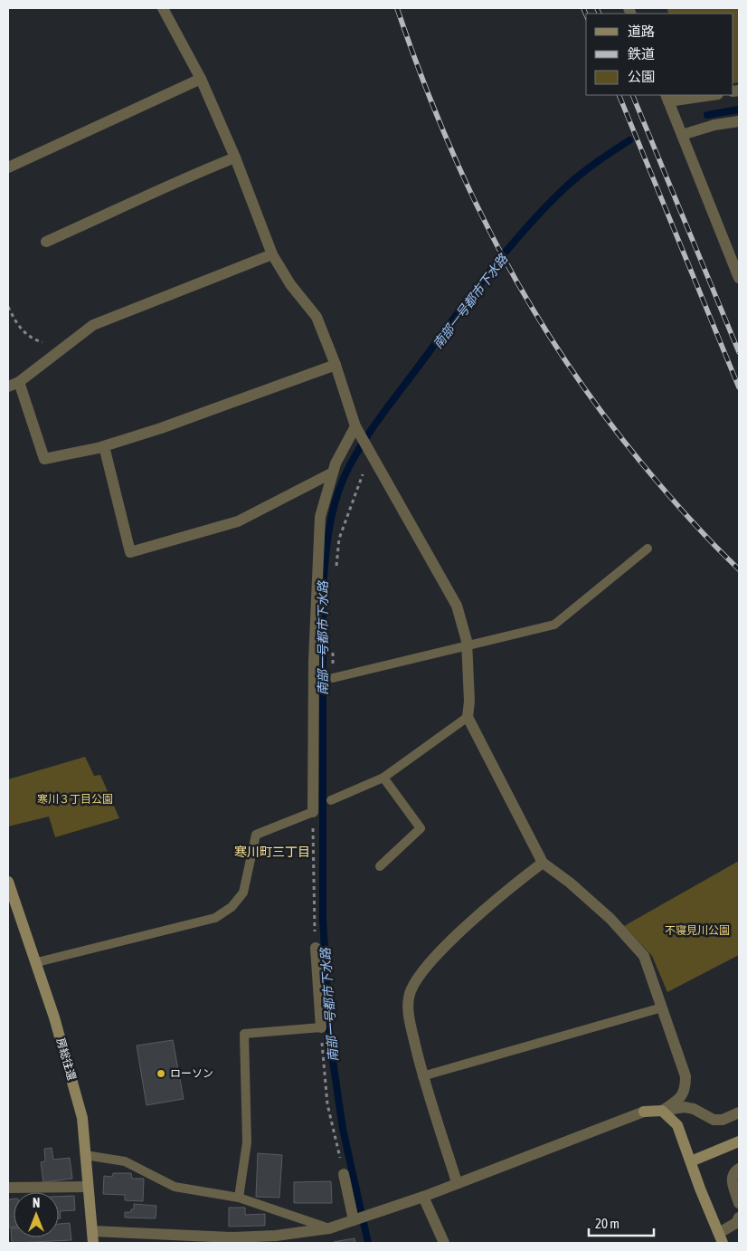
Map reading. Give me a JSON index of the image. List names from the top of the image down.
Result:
{
  "streets": {
    "street": ["房総往還"]
  },
  "districts": ["寒川町三丁目"],
  "water": ["南部一号都市下水路"],
  "parks": ["寒川３丁目公園", "不寝見川公園"],
  "places": ["ローソン"],
  "legend": ["道路", "鉄道", "公園"],
  "scale_bar": "20 m",
  "north": "top"
}
